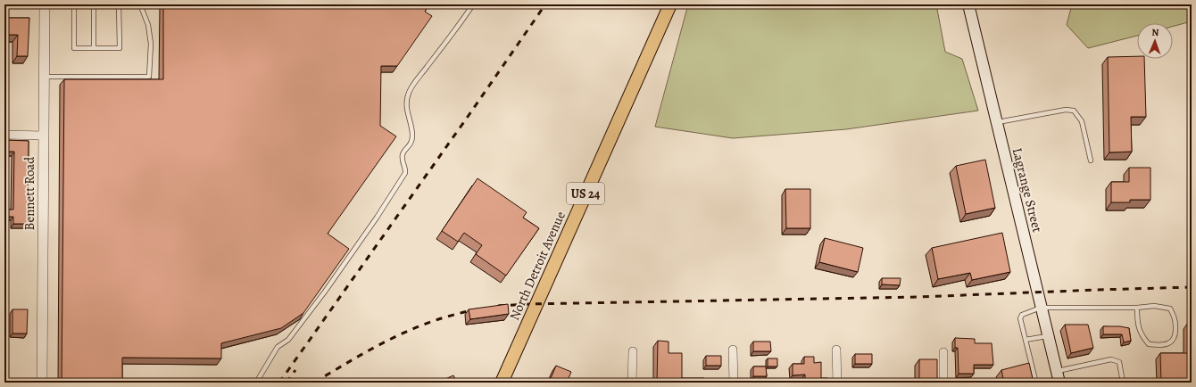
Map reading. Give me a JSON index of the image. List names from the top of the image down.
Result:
{
  "streets": {
    "main road": ["Lagrange Street", "US 24", "North Detroit Avenue"],
    "street": ["Bennett Road"]
  },
  "north": "top"
}
